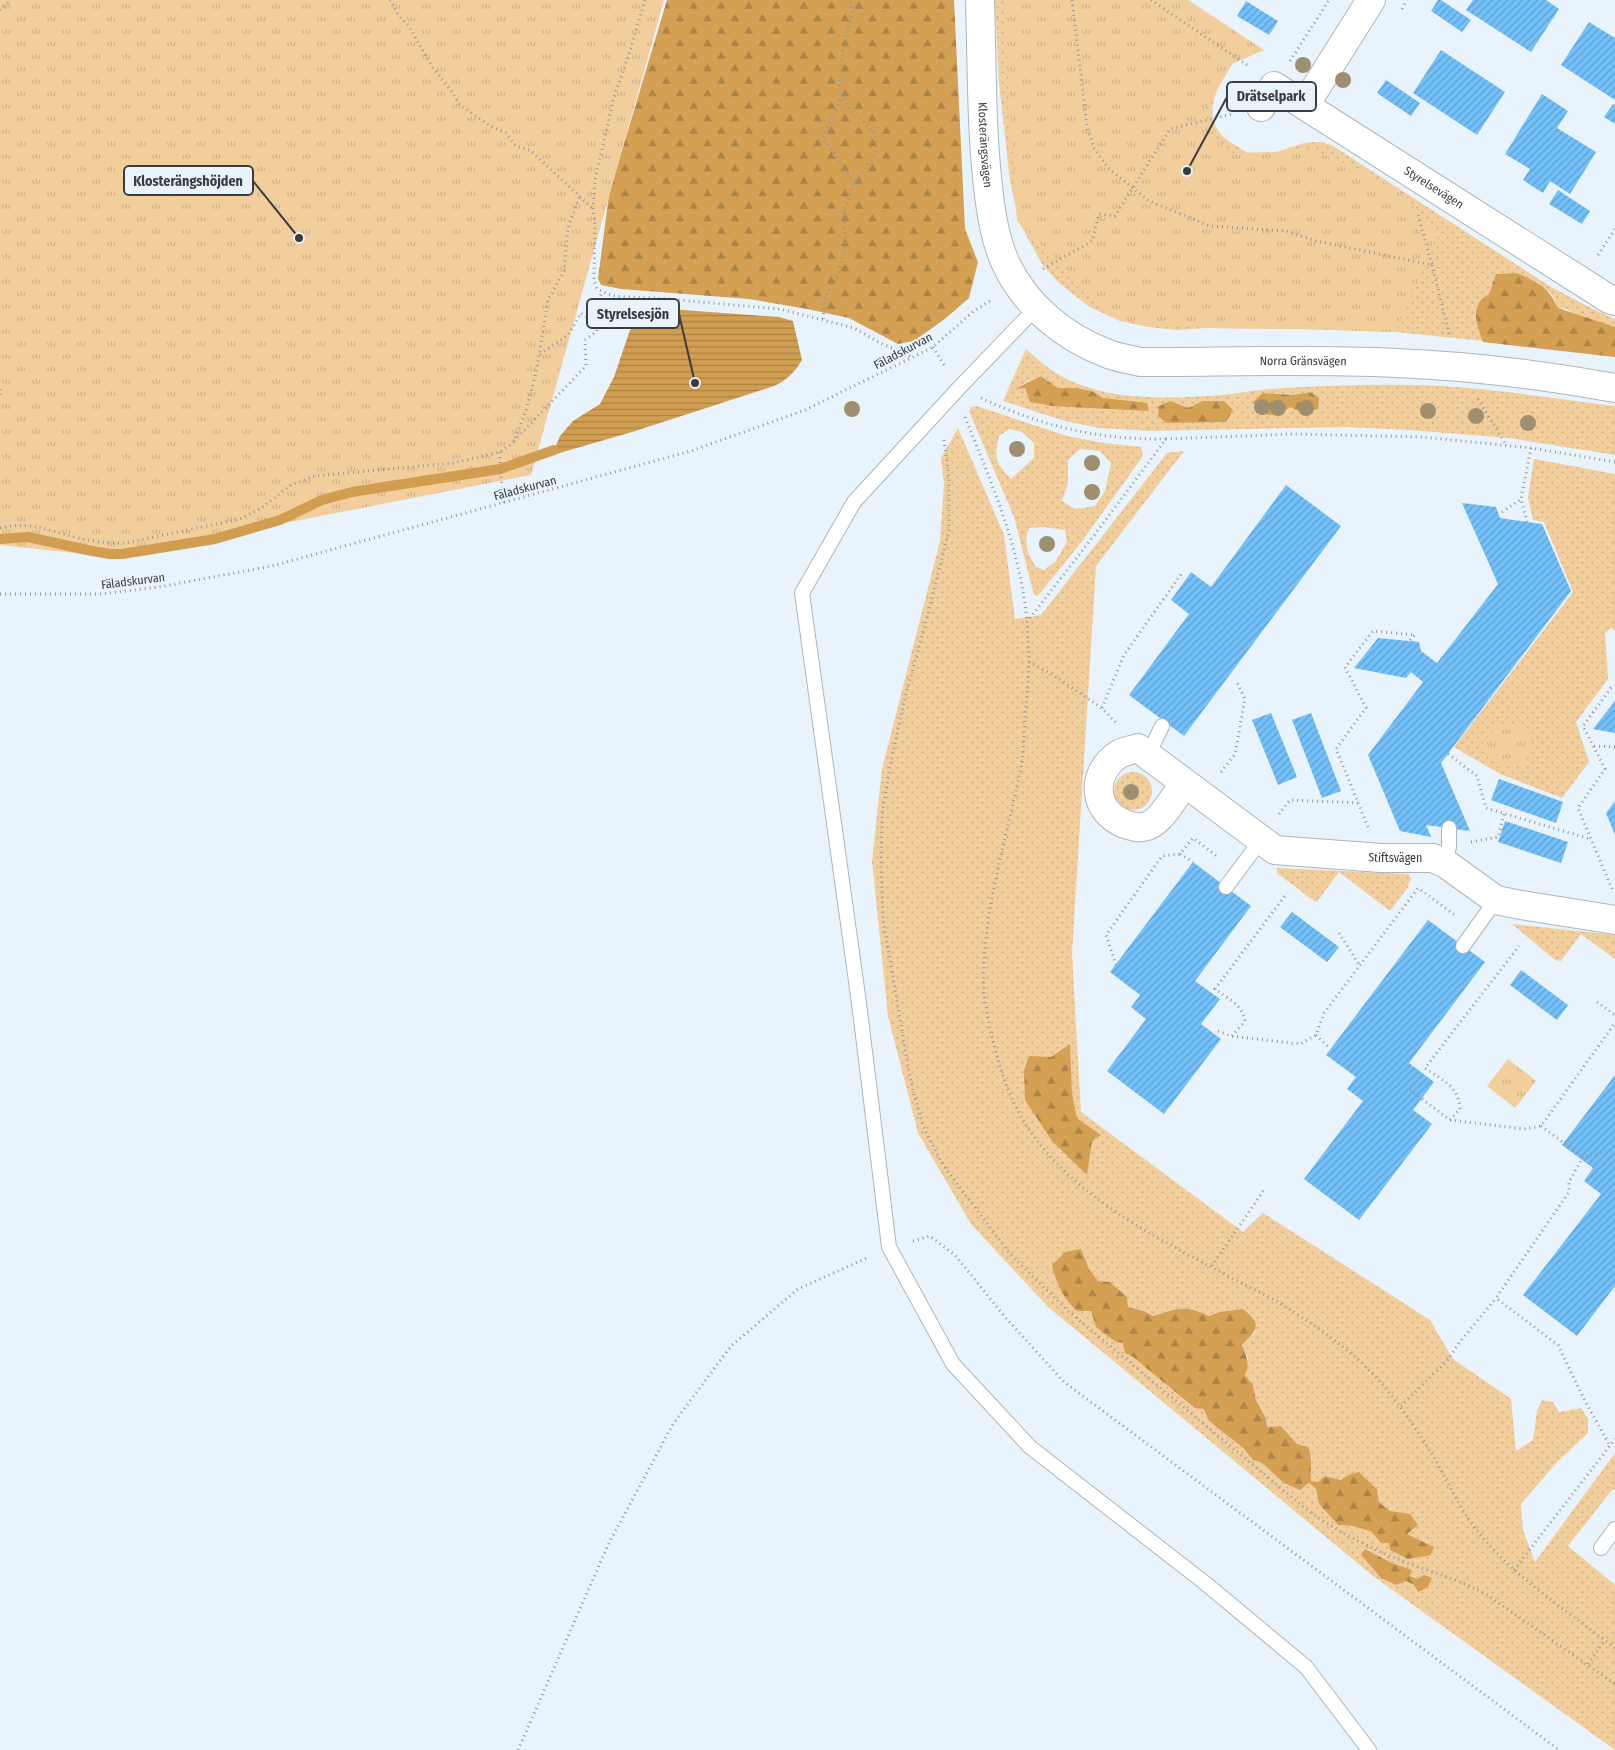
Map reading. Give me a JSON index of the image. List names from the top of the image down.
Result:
{
  "streets": {
    "street": [
      "Klosterängsvägen",
      "Styrelsevägen",
      "Norra Gränsvägen",
      "Stiftsvägen"
    ],
    "path": ["Fäladskurvan"]
  },
  "crossings": [
    ["Klosterängsvägen", "Fäladskurvan"],
    ["Klosterängsvägen", "Norra Gränsvägen"],
    ["Fäladskurvan", "Norra Gränsvägen"]
  ],
  "places": ["Drätselpark", "Klosterängshöjden", "Styrelsesjön"]
}
